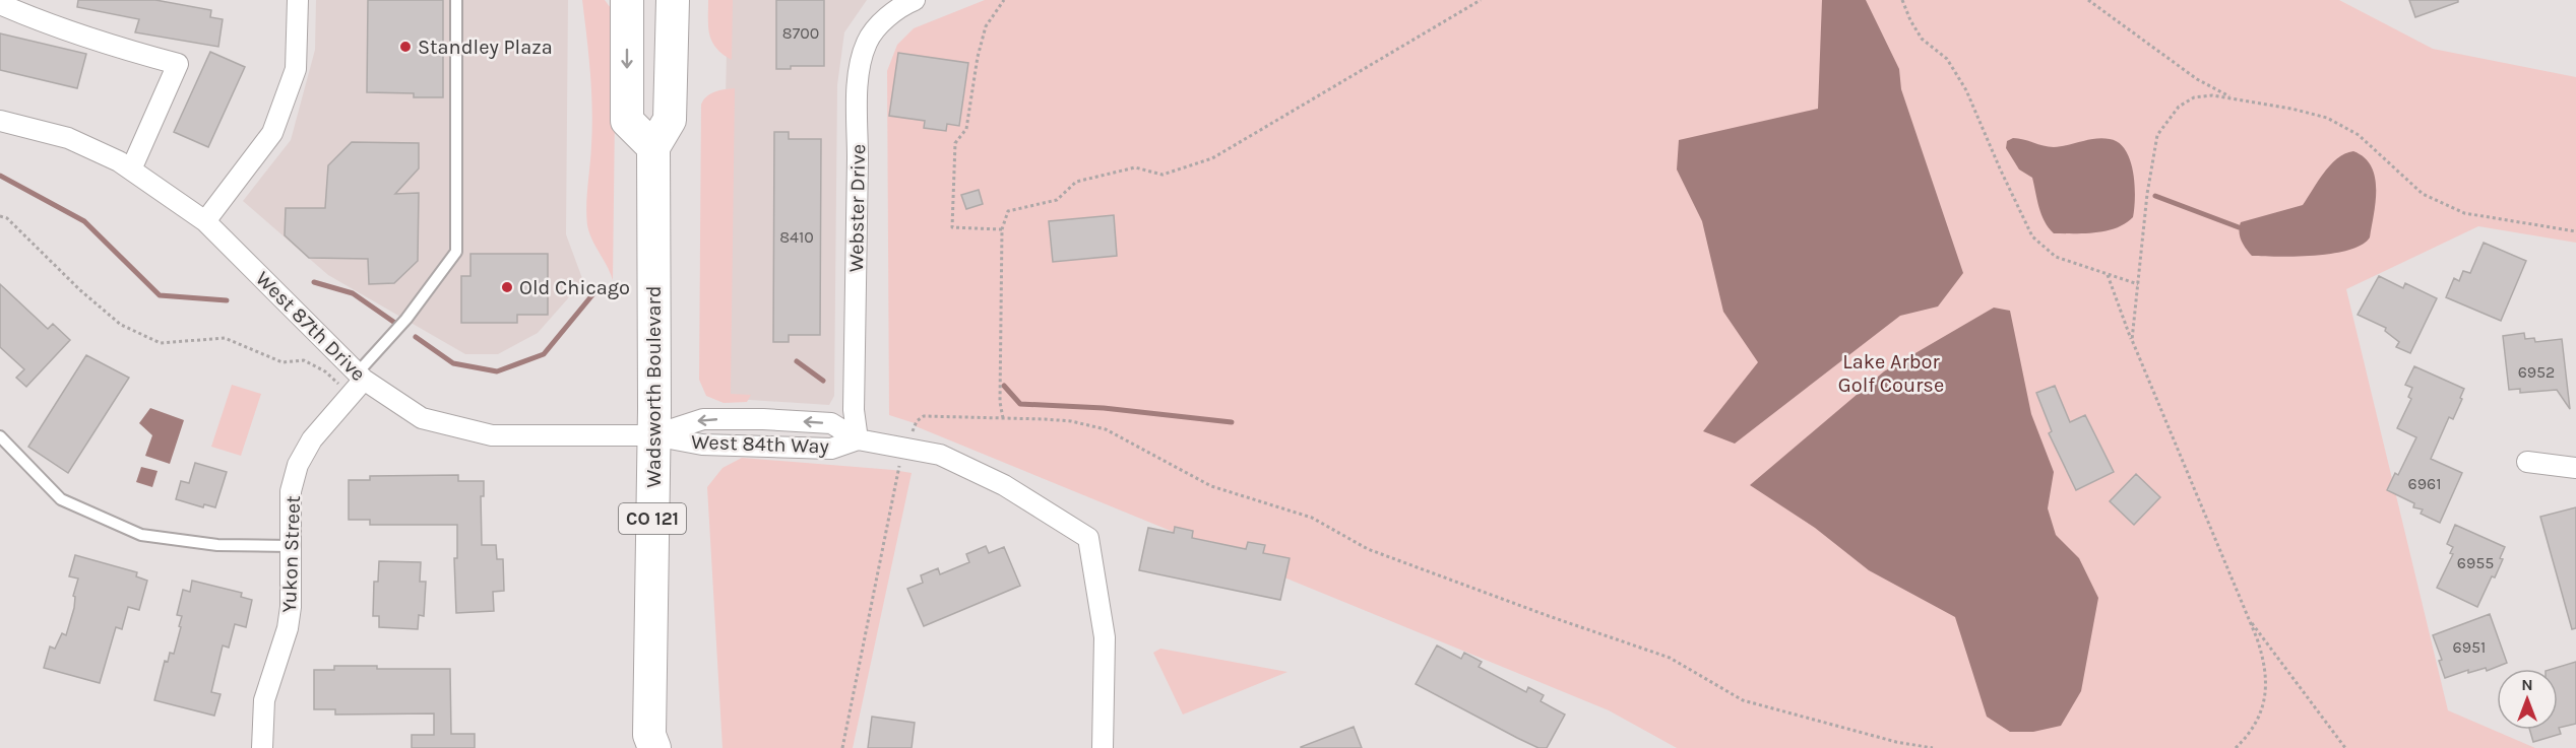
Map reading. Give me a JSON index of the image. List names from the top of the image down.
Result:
{
  "streets": {
    "main road": ["Wadsworth Boulevard", "CO 121"],
    "street": [
      "Webster Drive",
      "West 87th Drive",
      "West 84th Way",
      "Yukon Street"
    ]
  },
  "crossings": [
    ["Webster Drive", "West 84th Way"],
    ["West 87th Drive", "Wadsworth Boulevard"],
    ["West 87th Drive", "West 84th Way"],
    ["West 87th Drive", "Yukon Street"],
    ["Wadsworth Boulevard", "West 84th Way"]
  ],
  "parks": ["Lake Arbor Golf Course"],
  "places": ["Standley Plaza", "Old Chicago"],
  "house_numbers": [
    "8700",
    "8410",
    "6952",
    "6961",
    "6955",
    "6951"
  ],
  "north": "top"
}
